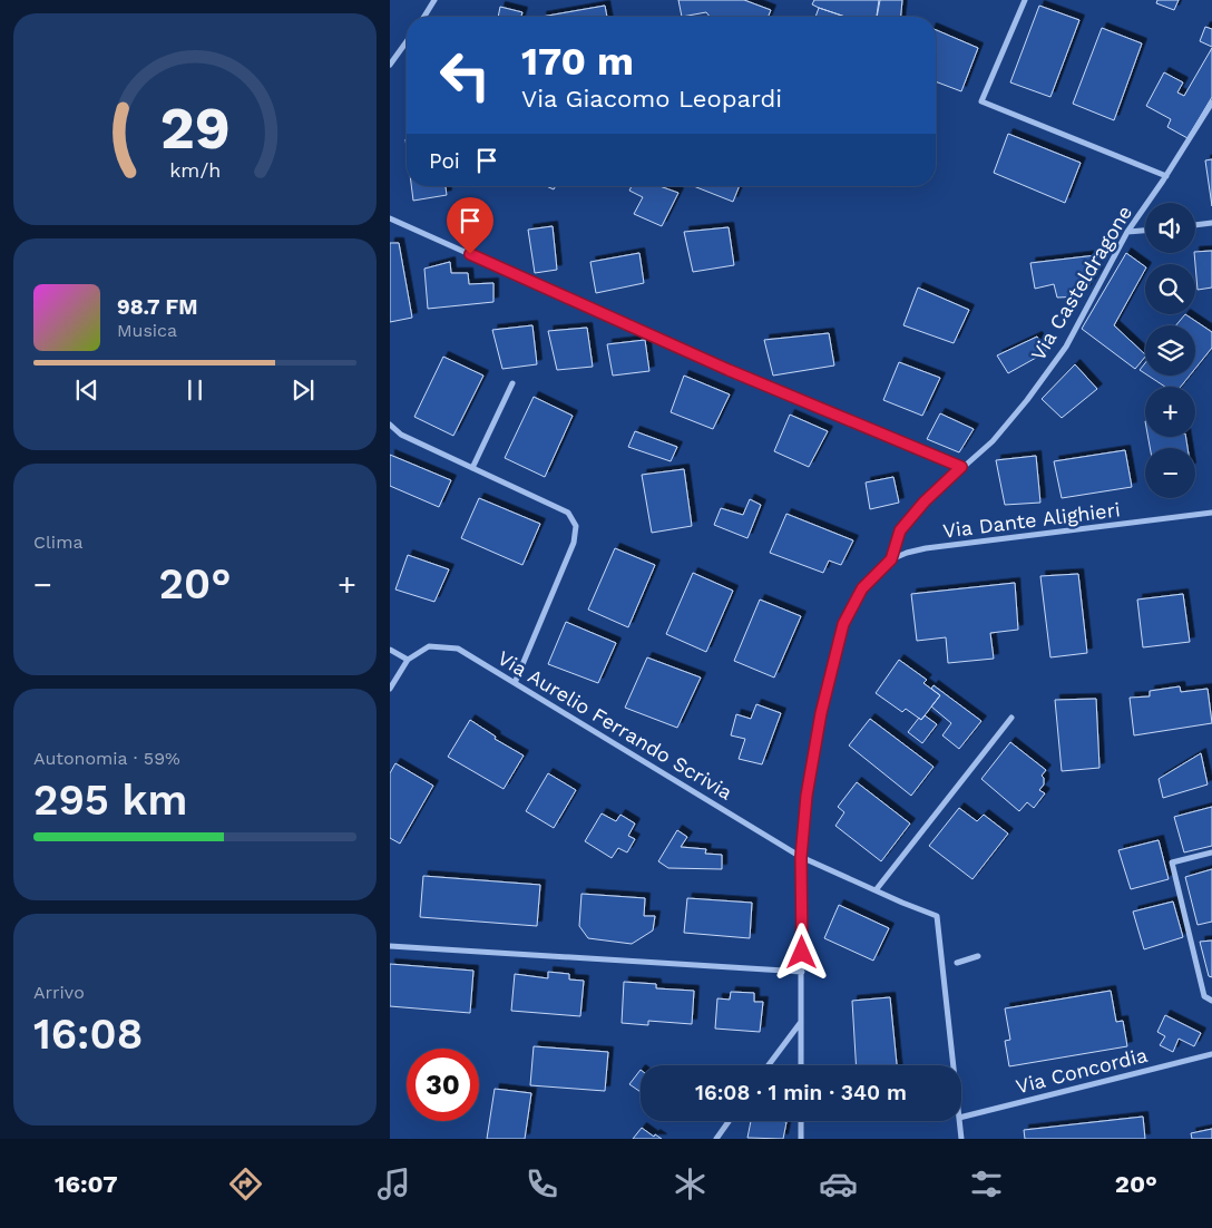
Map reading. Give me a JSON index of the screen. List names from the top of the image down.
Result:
{
  "streets": {
    "street": [
      "Via Casteldragone",
      "Via Dante Alighieri",
      "Via Aurelio Ferrando Scrivia",
      "Via Concordia"
    ]
  },
  "crossings": [
    ["Via Casteldragone", "Via Dante Alighieri"],
    ["Via Casteldragone", "Via Aurelio Ferrando Scrivia"]
  ],
  "page": {
    "turn": ["170 m", "Via Giacomo Leopardi"],
    "then": "Poi",
    "map_buttons": ["+", "−"],
    "song": ["98.7 FM", "Musica"],
    "tile": [
      "Clima",
      ["Autonomia · 59%", "295 km"],
      ["Arrivo", "16:08"]
    ],
    "heat": ["−", "20°", "+"],
    "limit": "30",
    "trip": "16:08 · 1 min · 340 m",
    "tabs": ["16:07", "20°"],
    "gauge": ["29", "km/h"]
  }
}
